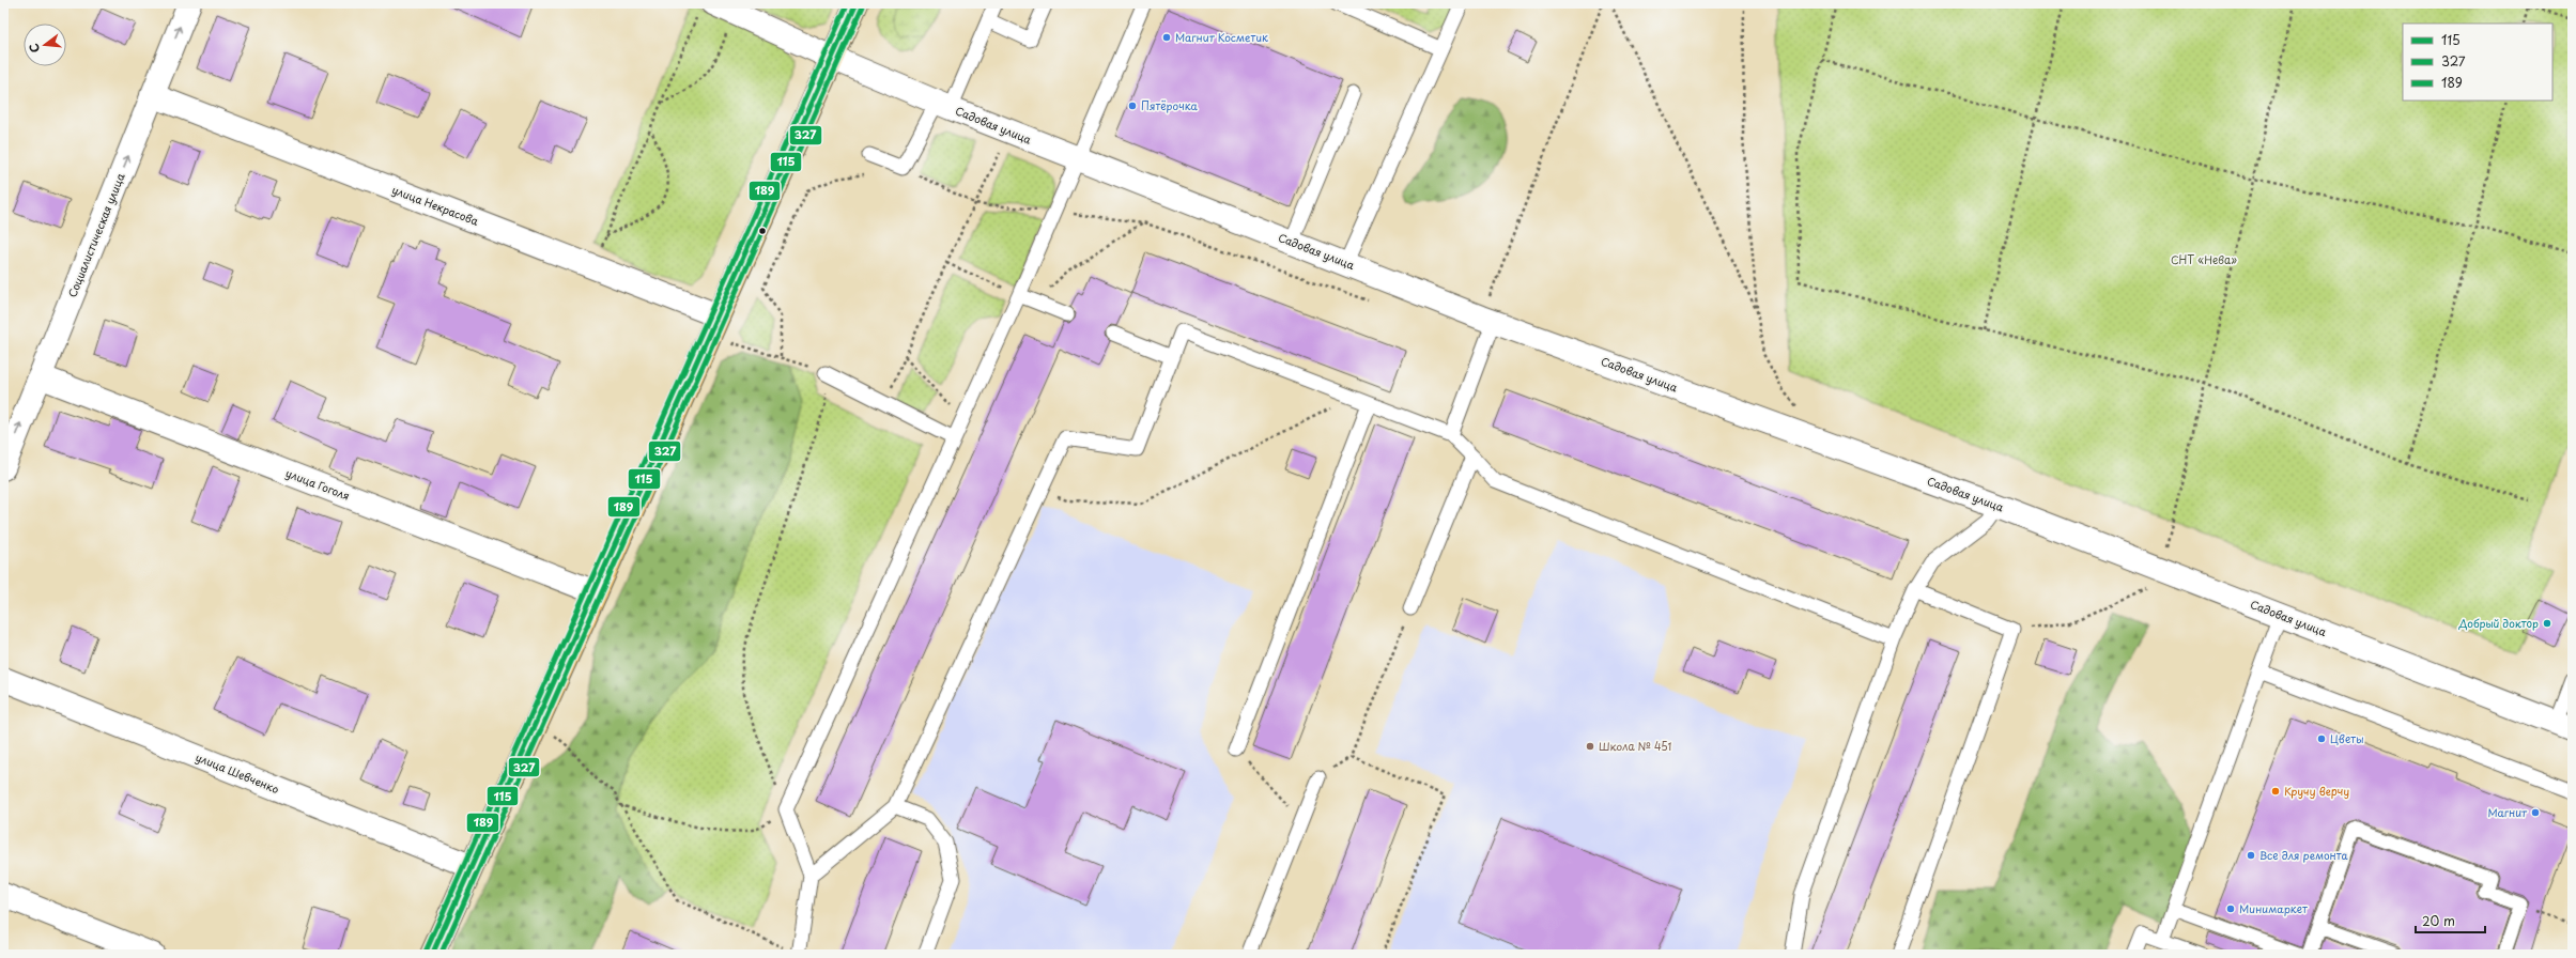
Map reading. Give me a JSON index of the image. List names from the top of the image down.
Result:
{
  "streets": {
    "street": [
      "Садовая улица",
      "улица Некрасова",
      "Социалистическая улица",
      "улица Гоголя",
      "улица Шевченко"
    ]
  },
  "crossings": [
    ["улица Некрасова", "Социалистическая улица"],
    ["Социалистическая улица", "улица Гоголя"]
  ],
  "one_way": ["Социалистическая улица"],
  "parks": ["СНТ «Нева»"],
  "places": [
    "Магнит Косметик",
    "Пятёрочка",
    "Добрый доктор",
    "Цветы",
    "Школа № 451",
    "Кручу верчу",
    "Магнит",
    "Все для ремонта",
    "Минимаркет"
  ],
  "lines": ["transit line 115", "transit line 189", "transit line 327"],
  "legend": ["115", "327", "189"],
  "scale_bar": "20 m",
  "north": "left"
}
